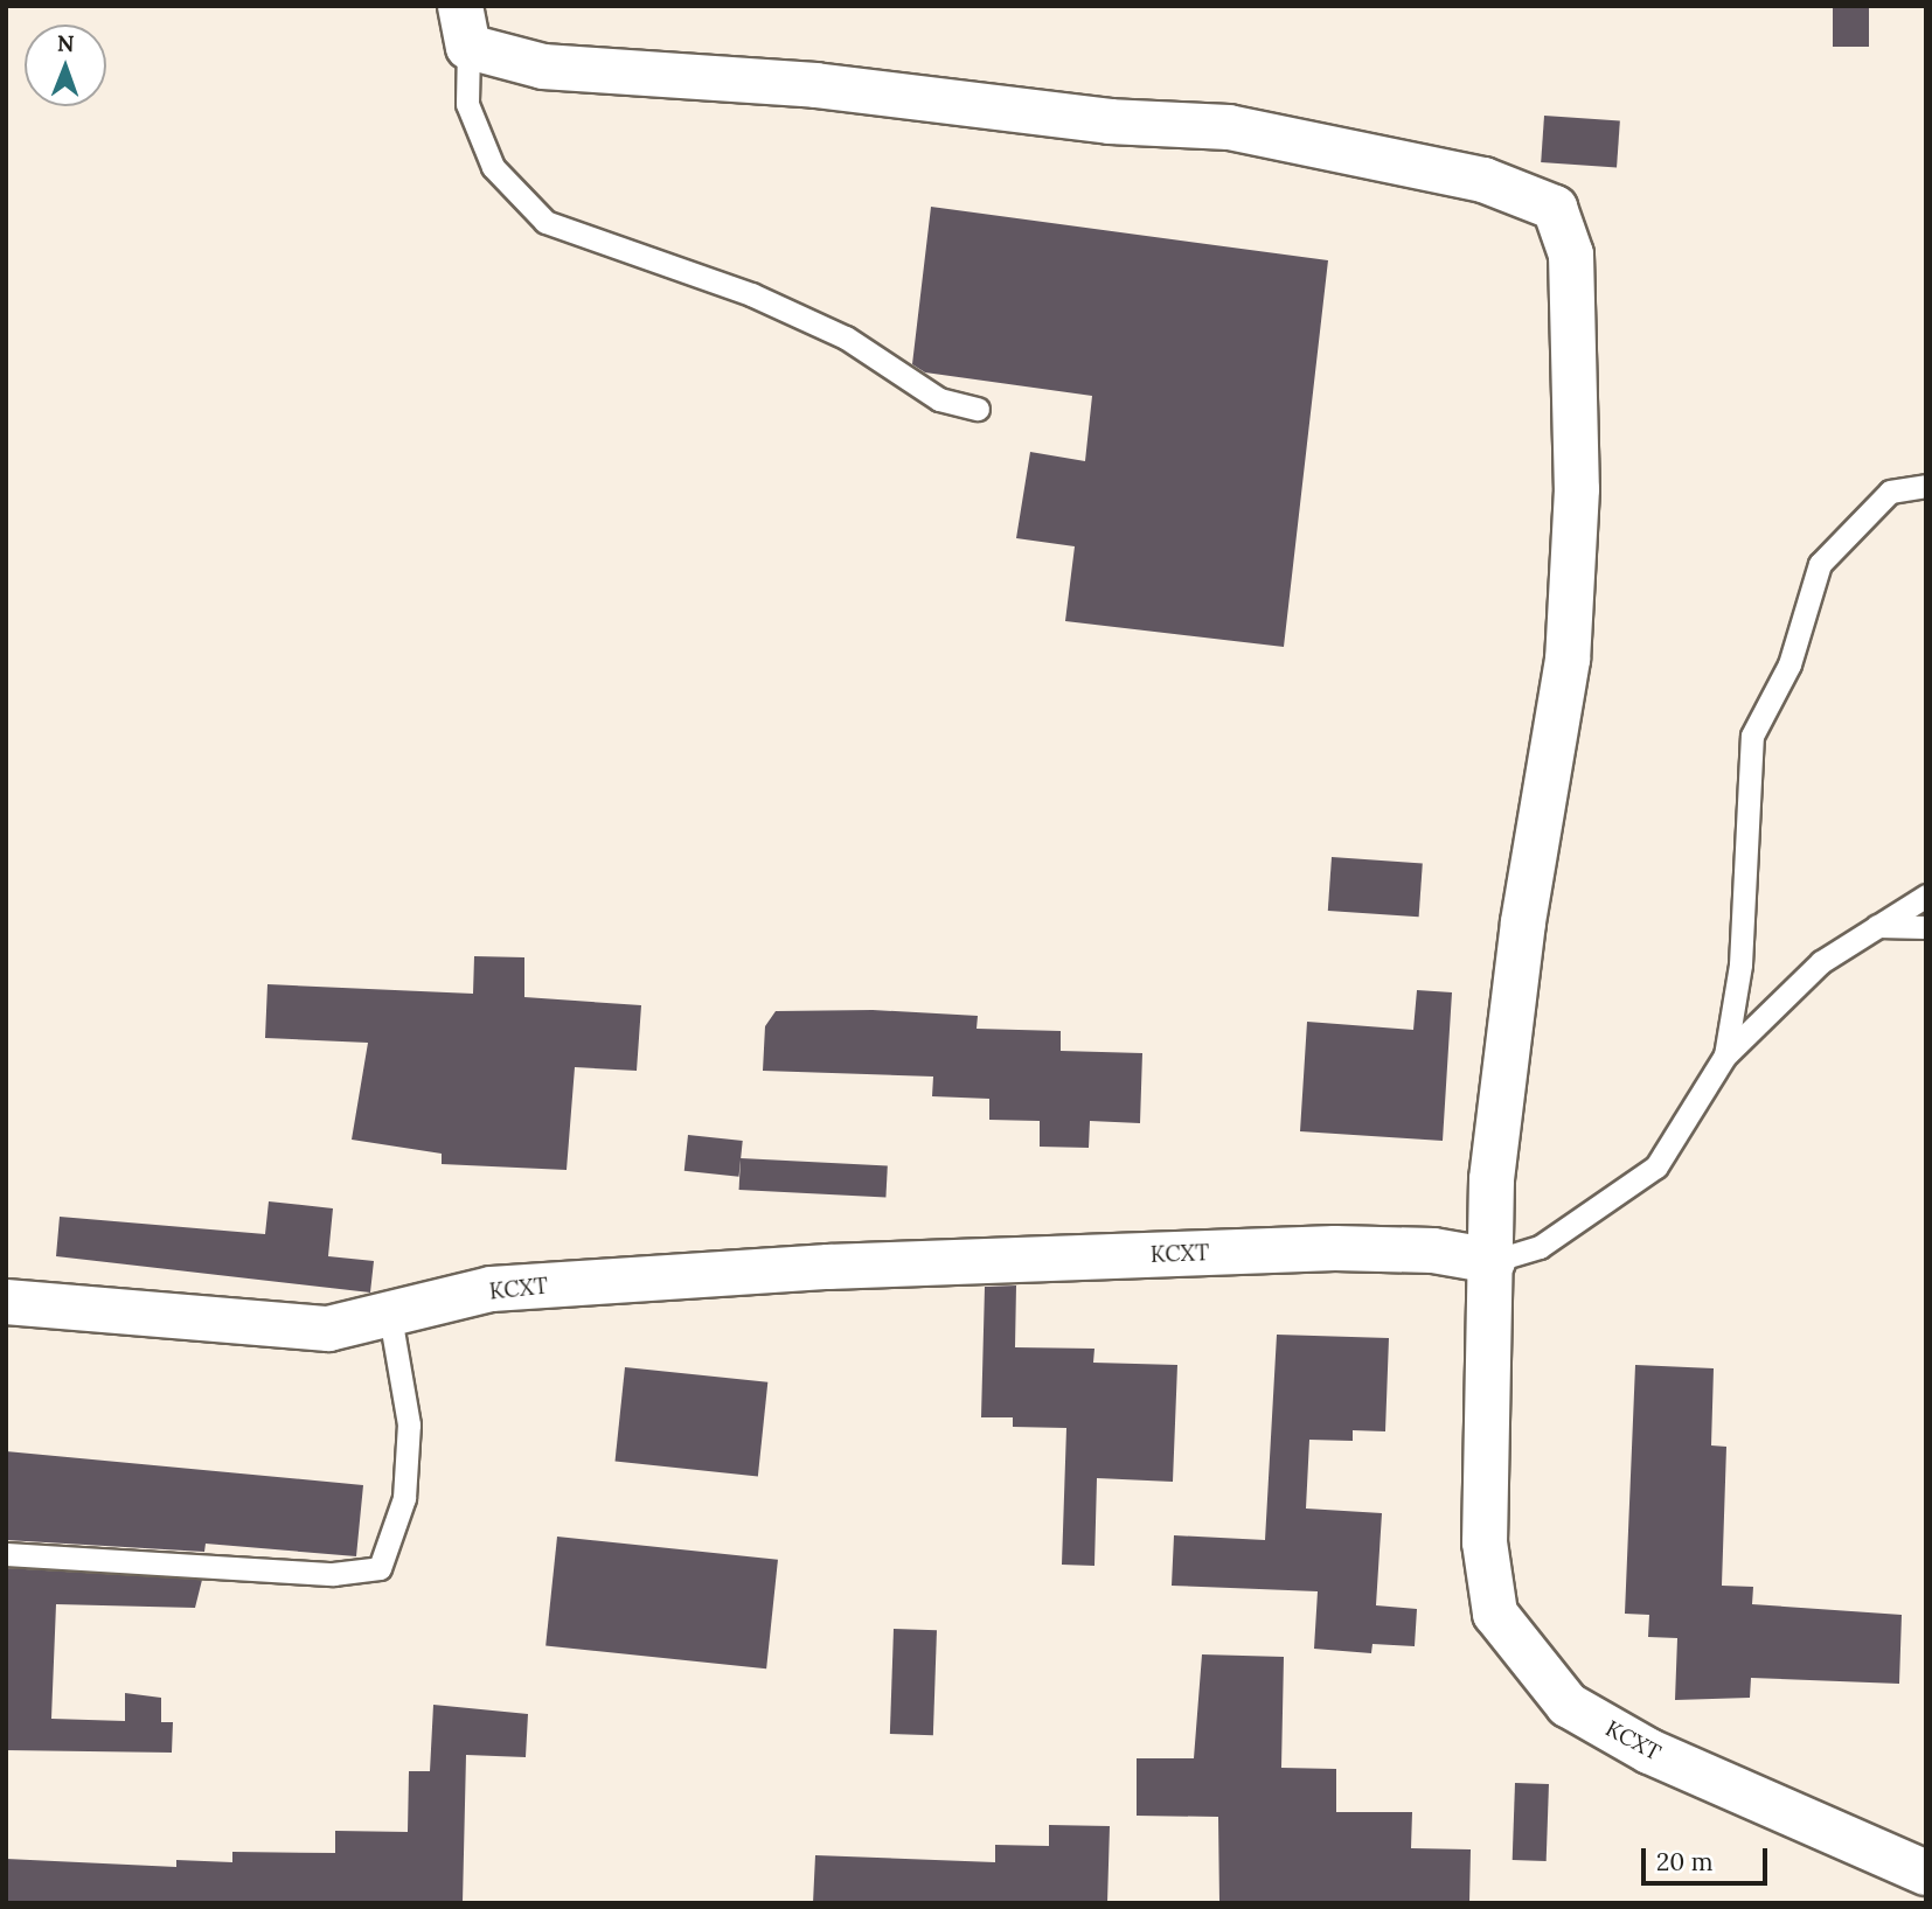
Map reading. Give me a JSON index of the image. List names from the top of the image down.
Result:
{
  "streets": {
    "street": ["КСХТ"]
  },
  "scale_bar": "20 m",
  "north": "top"
}
